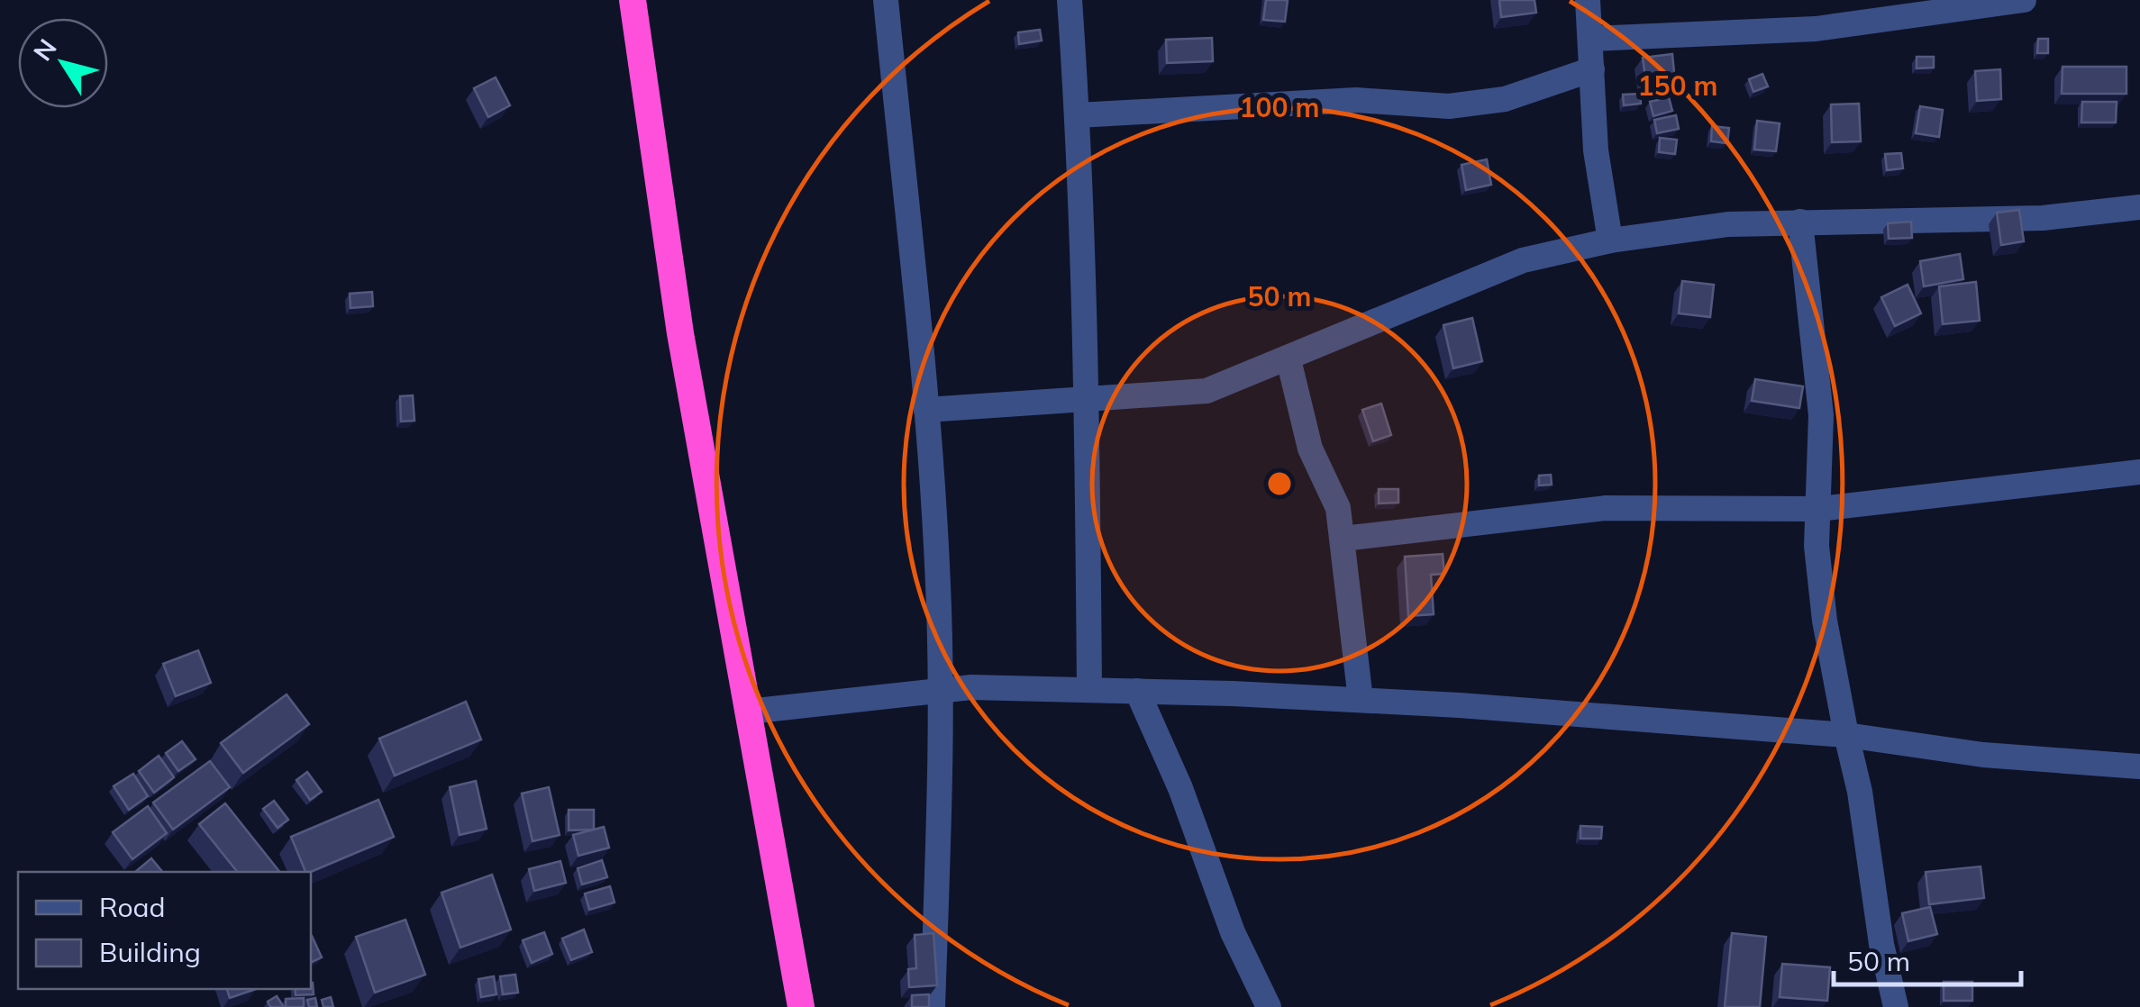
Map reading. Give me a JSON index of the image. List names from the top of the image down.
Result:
{
  "legend": ["Road", "Building"],
  "scale_bar": "50 m",
  "north": "top left",
  "rings": ["150 m", "100 m", "50 m"]
}
